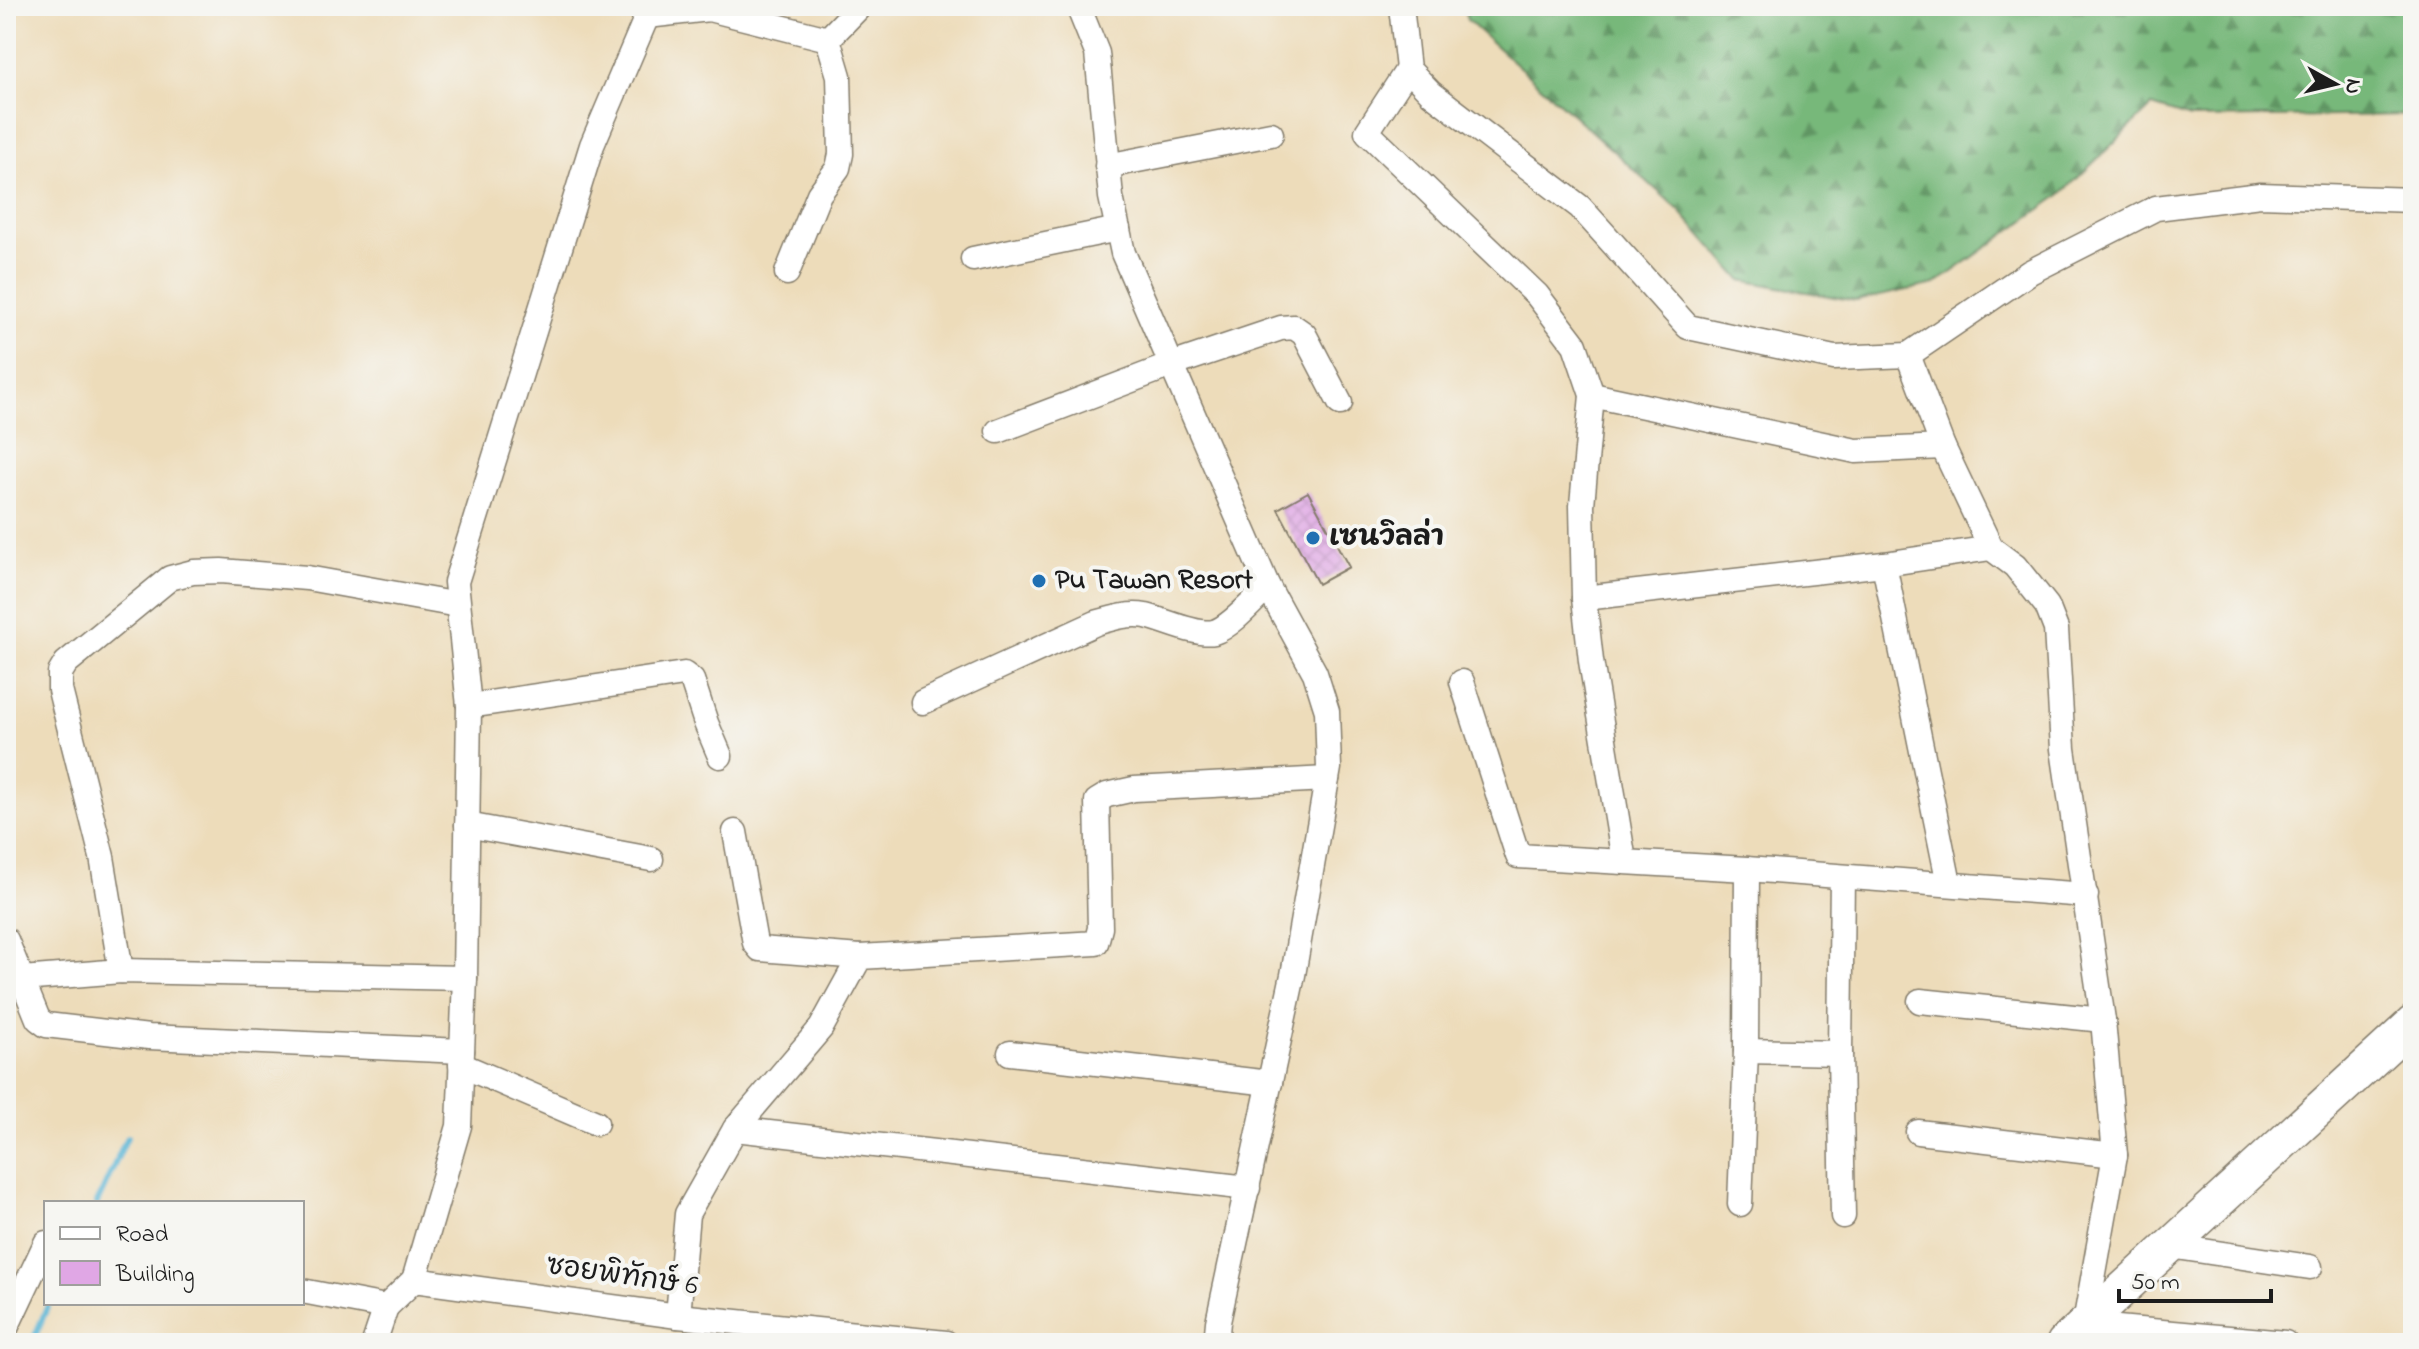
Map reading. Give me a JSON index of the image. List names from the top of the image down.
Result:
{
  "streets": {
    "street": ["ซอยพิทักษ์ 6"]
  },
  "places": ["เซนวิลล่า", "Pu Tawan Resort"],
  "legend": ["Road", "Building"],
  "scale_bar": "50 m",
  "north": "right"
}
